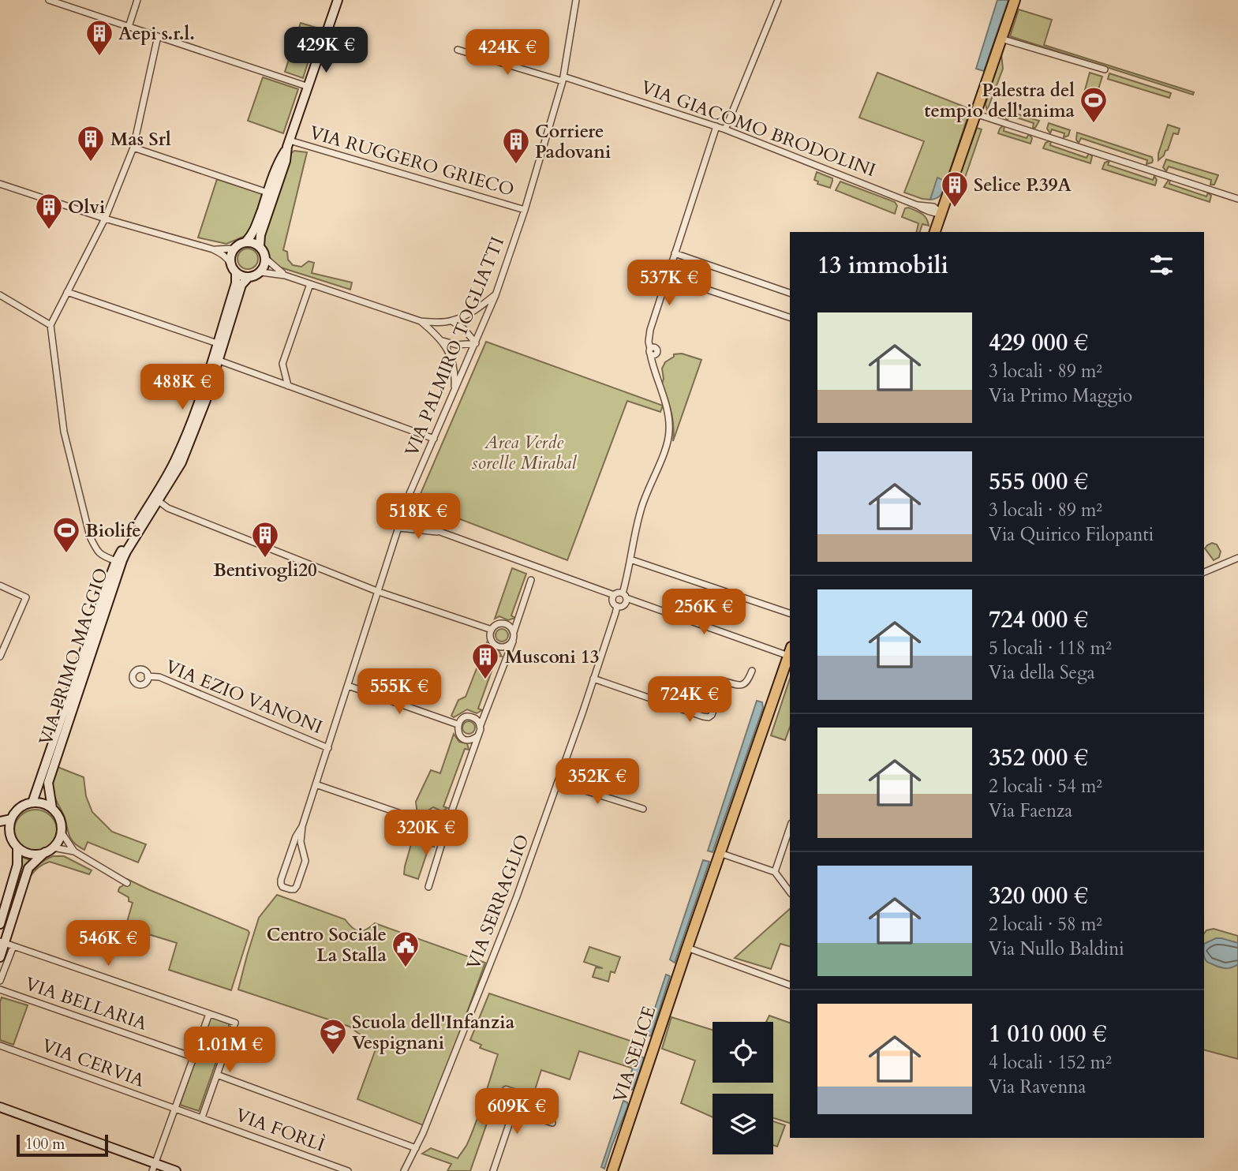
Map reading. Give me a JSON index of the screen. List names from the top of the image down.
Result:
{
  "streets": {
    "main road": ["VIA SELICE"],
    "street": [
      "VIA GIACOMO BRODOLINI",
      "VIA RUGGERO GRIECO",
      "VIA PALMIRO TOGLIATTI",
      "VIA PRIMO MAGGIO",
      "VIA EZIO VANONI",
      "VIA SERRAGLIO",
      "VIA BELLARIA",
      "VIA CERVIA",
      "VIA FORLÌ"
    ]
  },
  "crossings": [
    ["VIA GIACOMO BRODOLINI", "VIA PALMIRO TOGLIATTI"],
    ["VIA RUGGERO GRIECO", "VIA PALMIRO TOGLIATTI"],
    ["VIA PALMIRO TOGLIATTI", "VIA EZIO VANONI"],
    ["VIA CERVIA", "VIA FORLÌ"]
  ],
  "parks": ["Area Verde sorelle Mirabal"],
  "places": {
    "building": [
      "Aepi s.r.l.",
      "Mas Srl",
      "Corriere Padovani",
      "Selice P.39A",
      "Olvi",
      "Bentivogli20",
      "Musconi 13"
    ],
    "sports": ["Palestra del tempio dell'anima", "Biolife"],
    "public building": ["Centro Sociale La Stalla"],
    "school or university": ["Scuola dell'Infanzia Vespignani"]
  },
  "scale_bar": "100 m",
  "page": {
    "price": [
      "429K €",
      "424K €",
      "537K €",
      "488K €",
      "518K €",
      "256K €",
      "555K €",
      "724K €",
      "352K €",
      "320K €",
      "546K €",
      "1.01M €",
      "609K €"
    ],
    "heading": "13 immobili",
    "list": [
      {
        "name": "429 000 €",
        "note": "3 locali · 89 m² · Via Primo Maggio"
      },
      {
        "name": "555 000 €",
        "note": "3 locali · 89 m² · Via Quirico Filopanti"
      },
      {
        "name": "724 000 €",
        "note": "5 locali · 118 m² · Via della Sega"
      },
      {
        "name": "352 000 €",
        "note": "2 locali · 54 m² · Via Faenza"
      },
      {
        "name": "320 000 €",
        "note": "2 locali · 58 m² · Via Nullo Baldini"
      },
      {
        "name": "1 010 000 €",
        "note": "4 locali · 152 m² · Via Ravenna"
      }
    ],
    "scale": "100 m"
  }
}
